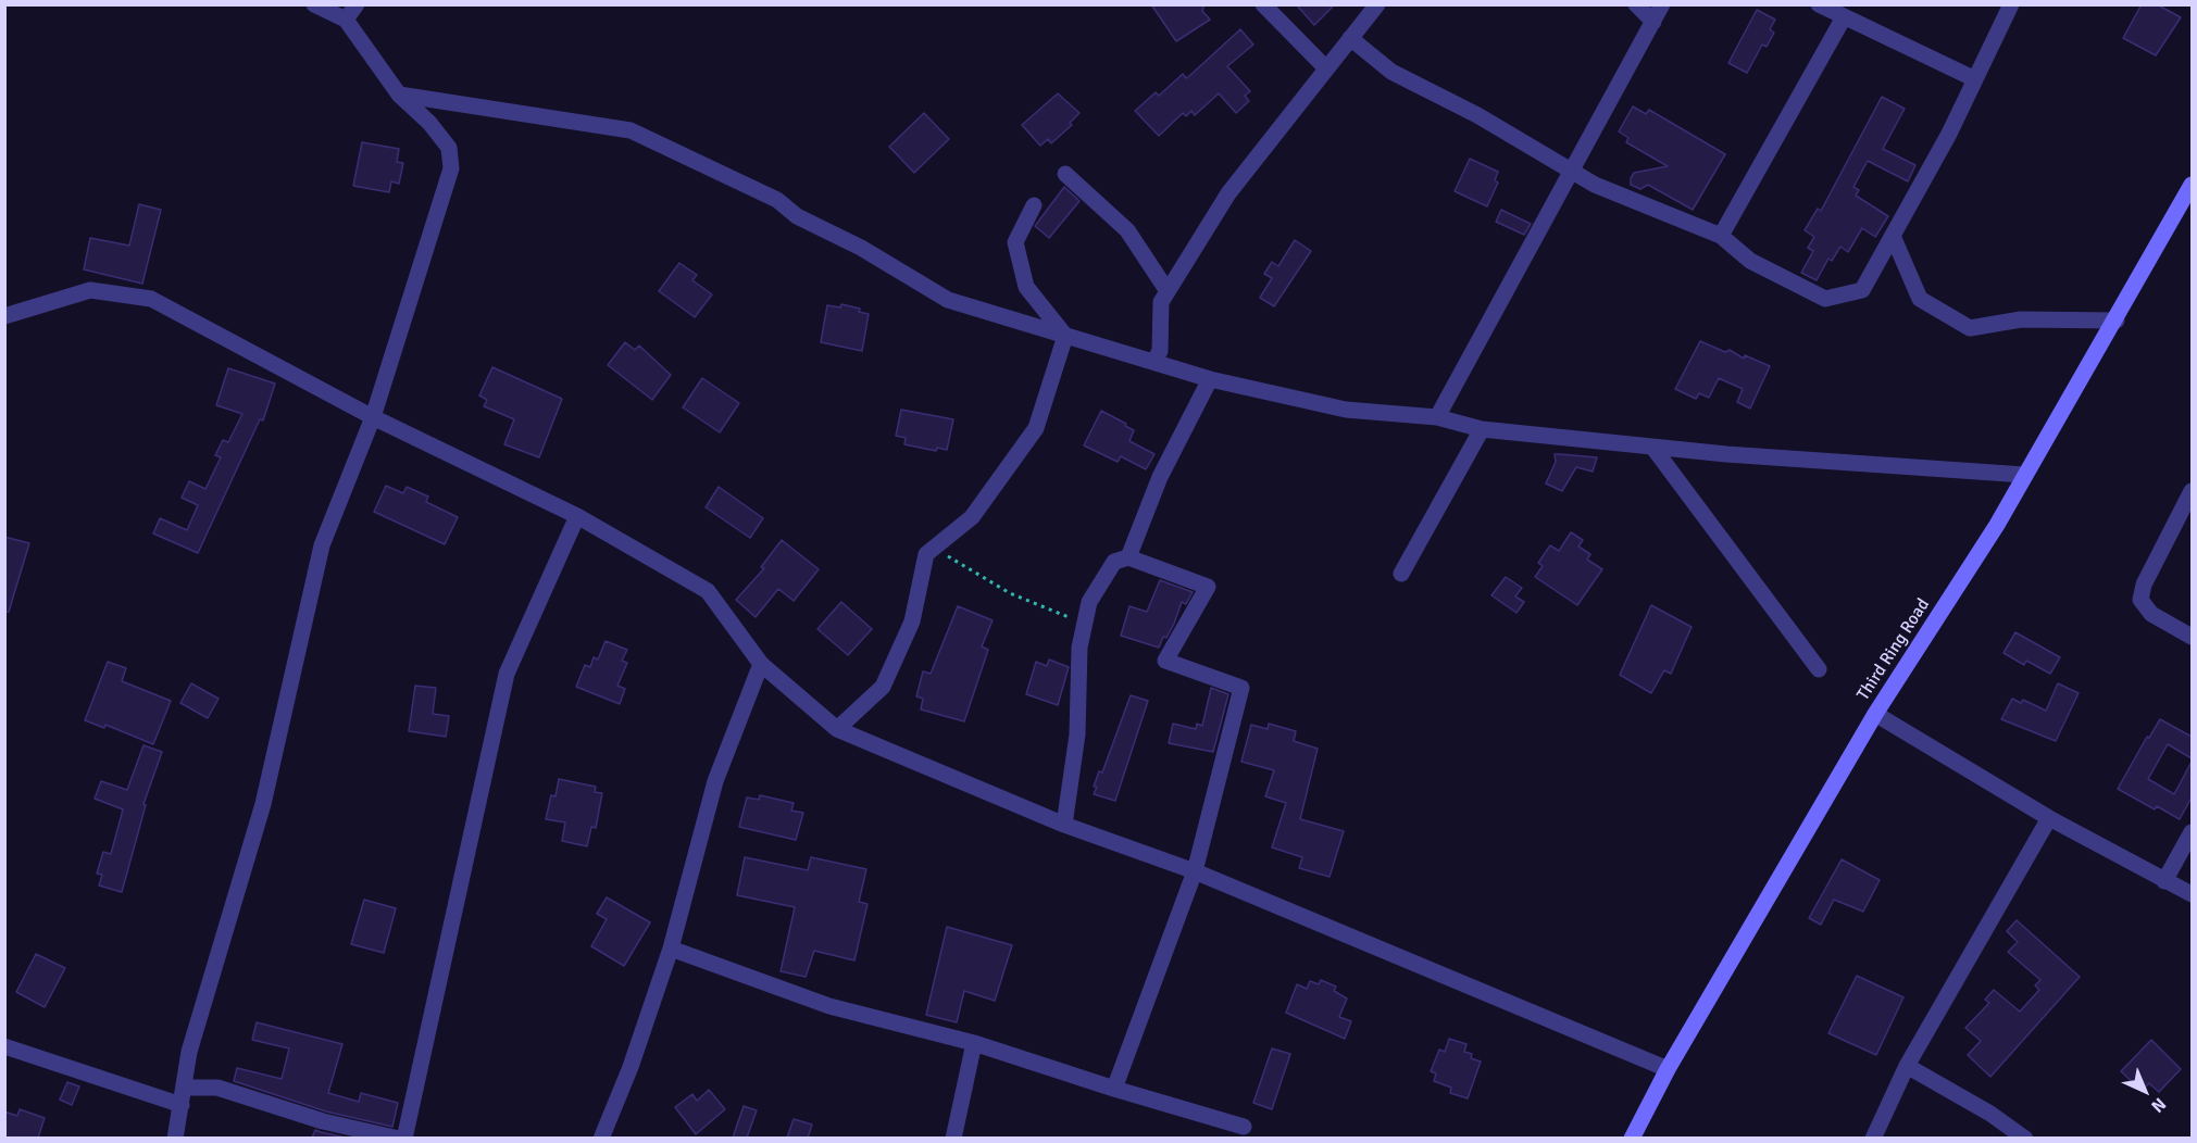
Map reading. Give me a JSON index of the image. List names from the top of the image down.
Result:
{
  "streets": {
    "street": ["Third Ring Road"]
  },
  "north": "bottom right"
}
